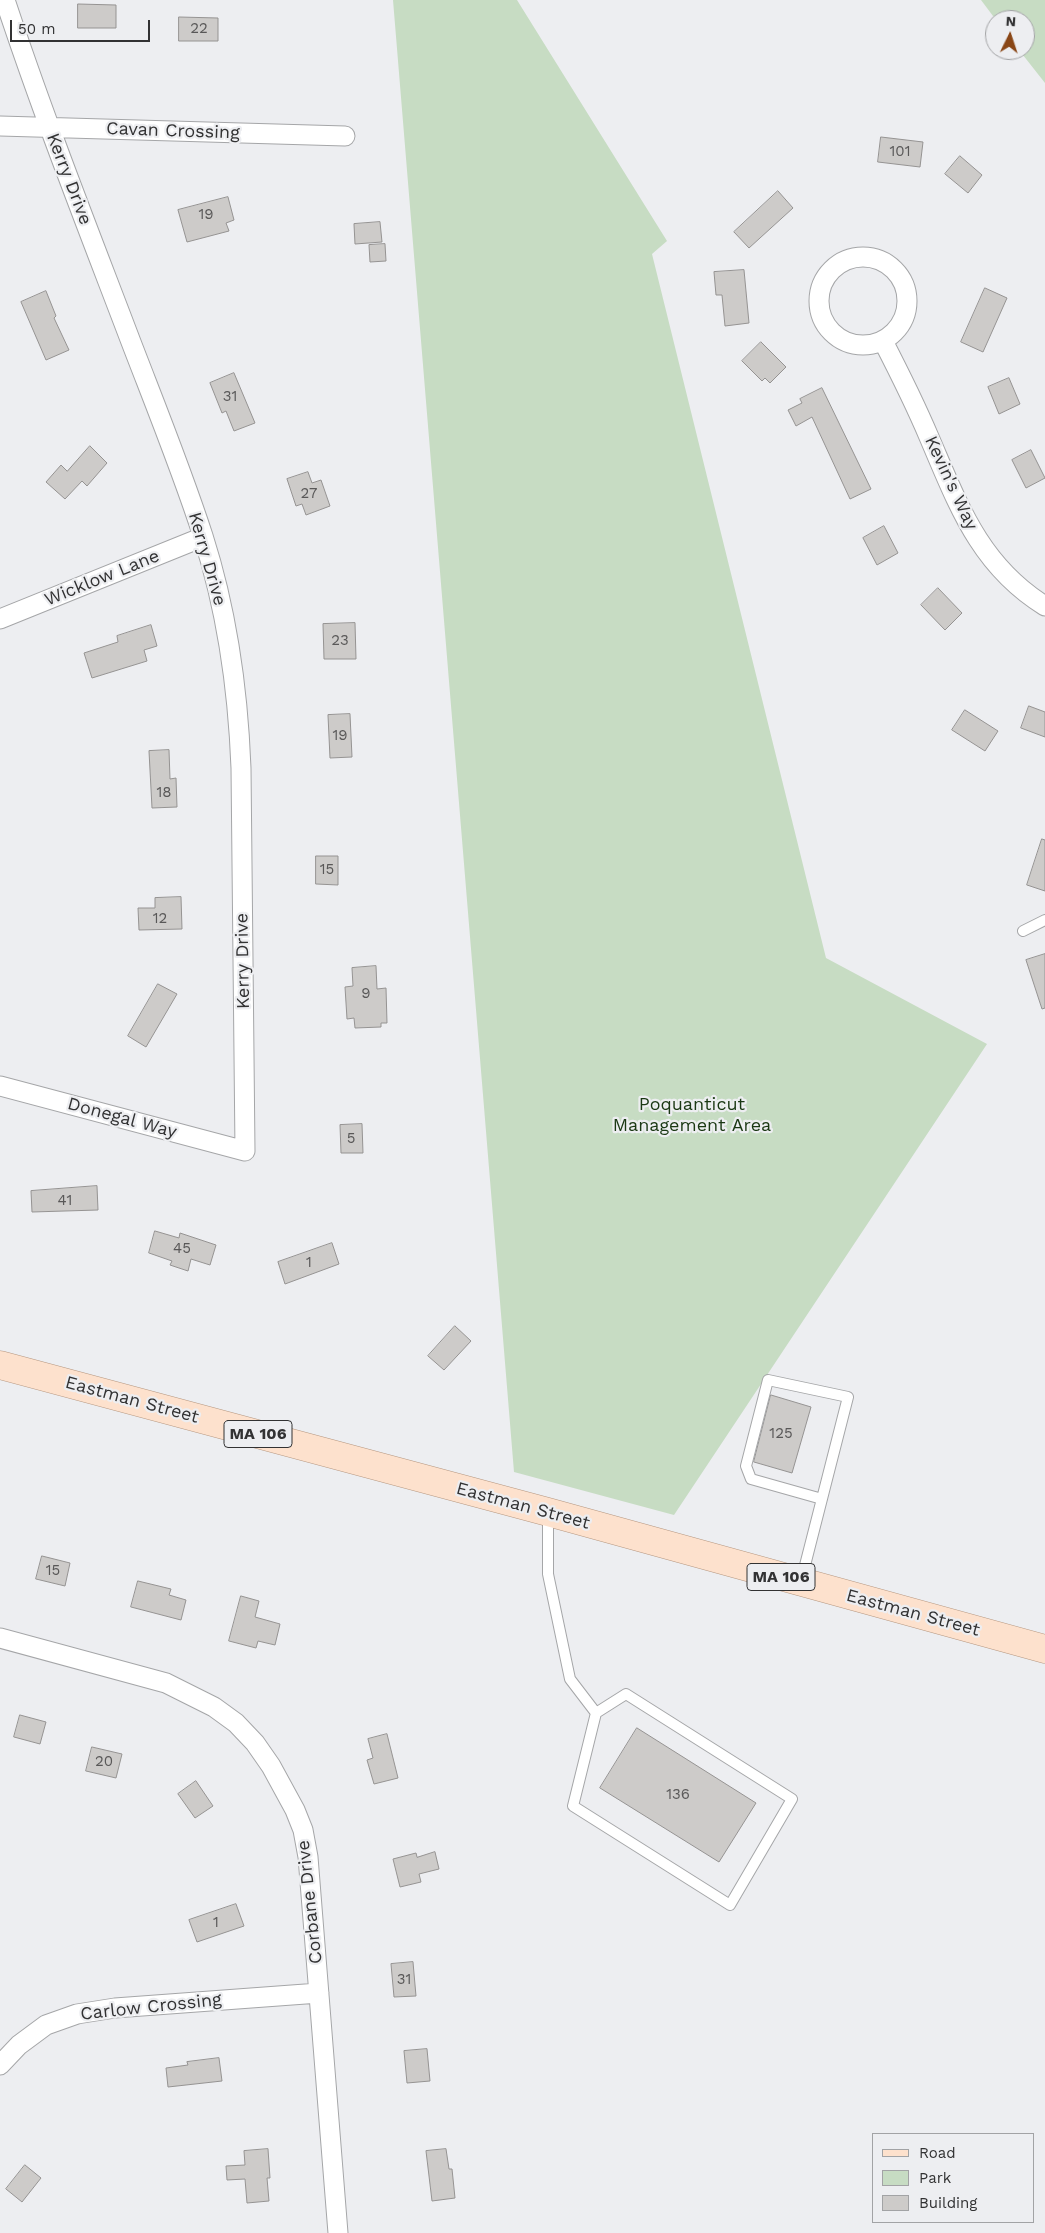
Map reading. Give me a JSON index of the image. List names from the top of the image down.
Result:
{
  "streets": {
    "main road": ["Eastman Street", "MA 106"],
    "street": [
      "Cavan Crossing",
      "Kerry Drive",
      "Kevin's Way",
      "Wicklow Lane",
      "Donegal Way",
      "Corbane Drive",
      "Carlow Crossing"
    ]
  },
  "crossings": [
    ["Cavan Crossing", "Kerry Drive"],
    ["Kerry Drive", "Wicklow Lane"],
    ["Kerry Drive", "Donegal Way"],
    ["Corbane Drive", "Carlow Crossing"]
  ],
  "parks": ["Poquanticut Management Area"],
  "house_numbers": [
    "22",
    "101",
    "19",
    "31",
    "27",
    "23",
    "19",
    "18",
    "15",
    "12",
    "9",
    "5",
    "41",
    "45",
    "1",
    "125",
    "15",
    "20",
    "136",
    "1",
    "31"
  ],
  "legend": ["Road", "Park", "Building"],
  "scale_bar": "50 m",
  "north": "top"
}
